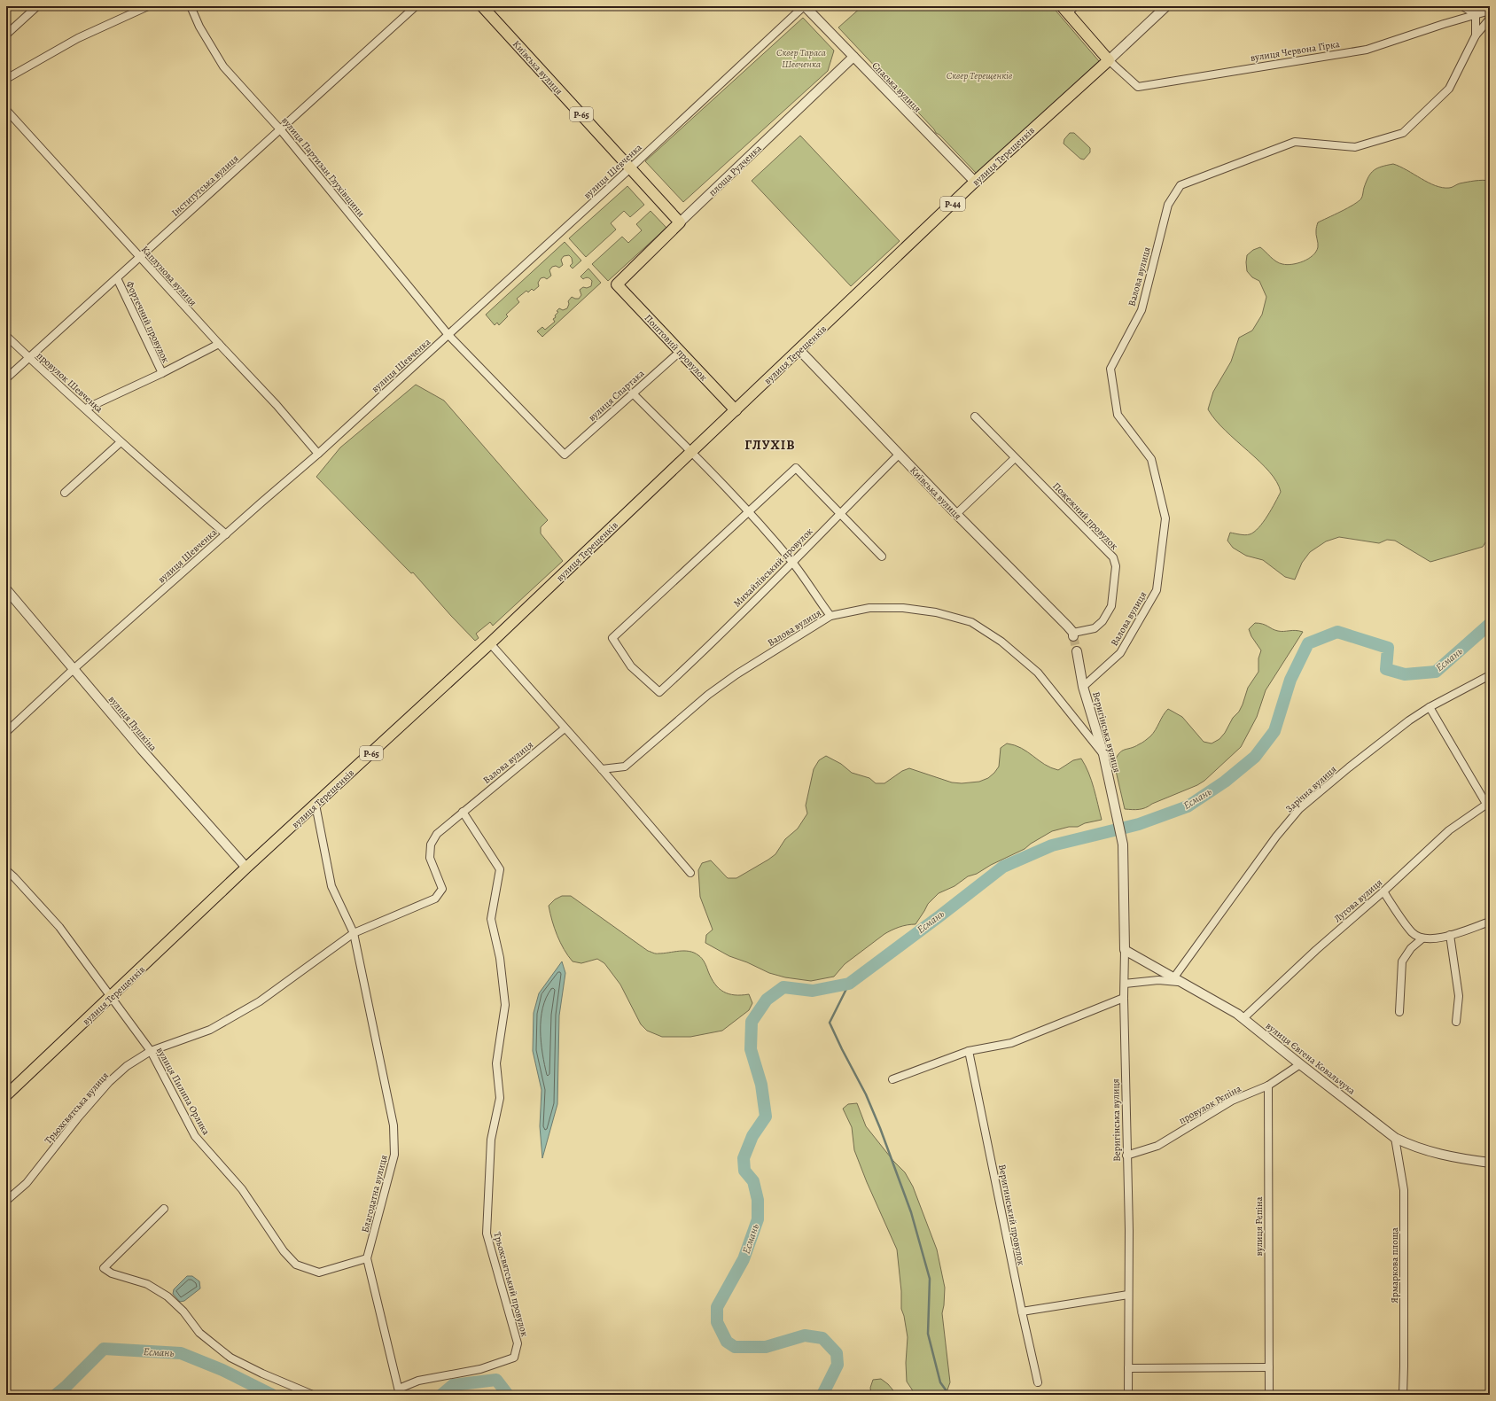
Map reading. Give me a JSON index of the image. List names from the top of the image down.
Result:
{
  "streets": {
    "main road": [
      "Київська вулиця",
      "Р-65",
      "вулиця Терещенків",
      "площа Рудченка",
      "Р-44",
      "Поштовий провулок"
    ],
    "street": [
      "вулиця Червона Гірка",
      "Спаська вулиця",
      "вулиця Партизан Глухівщини",
      "вулиця Шевченка",
      "Інститутська вулиця",
      "Каплунова вулиця",
      "Валова вулиця",
      "Фортечний провулок",
      "провулок Шевченка",
      "вулиця Спартака",
      "Пожежний провулок",
      "Михайлівський провулок",
      "вулиця Пушкіна",
      "Веригінська вулиця",
      "Зарічна вулиця",
      "Лугова вулиця",
      "вулиця Євгена Ковальчука",
      "вулиця Пилипа Орлика",
      "провулок Рєпіна",
      "Трьохсвятська вулиця",
      "Благодатна вулиця",
      "Веригинський провулок",
      "вулиця Рєпіна",
      "Ярмаркова площа",
      "Трьохсвятський провулок"
    ]
  },
  "crossings": [
    ["вулиця Червона Гірка", "вулиця Терещенків"],
    ["вулиця Червона Гірка", "Валова вулиця"],
    ["Київська вулиця", "вулиця Терещенків"],
    ["Київська вулиця", "площа Рудченка"],
    ["Київська вулиця", "вулиця Шевченка"],
    ["Київська вулиця", "Пожежний провулок"],
    ["Київська вулиця", "Михайлівський провулок"],
    ["Спаська вулиця", "вулиця Терещенків"],
    ["Спаська вулиця", "площа Рудченка"],
    ["Спаська вулиця", "вулиця Шевченка"],
    ["вулиця Терещенків", "Поштовий провулок"],
    ["вулиця Терещенків", "вулиця Пушкіна"],
    ["вулиця Терещенків", "вулиця Пилипа Орлика"],
    ["вулиця Терещенків", "Благодатна вулиця"],
    ["вулиця Партизан Глухівщини", "вулиця Шевченка"],
    ["вулиця Партизан Глухівщини", "Інститутська вулиця"],
    ["вулиця Партизан Глухівщини", "вулиця Спартака"],
    ["площа Рудченка", "Поштовий провулок"],
    ["вулиця Шевченка", "Каплунова вулиця"],
    ["вулиця Шевченка", "провулок Шевченка"],
    ["вулиця Шевченка", "вулиця Пушкіна"],
    ["Інститутська вулиця", "Каплунова вулиця"],
    ["Інститутська вулиця", "Фортечний провулок"],
    ["Інститутська вулиця", "провулок Шевченка"],
    ["Каплунова вулиця", "Фортечний провулок"],
    ["Валова вулиця", "Веригінська вулиця"],
    ["Валова вулиця", "Трьохсвятський провулок"],
    ["Фортечний провулок", "провулок Шевченка"],
    ["Поштовий провулок", "вулиця Спартака"],
    ["Веригінська вулиця", "вулиця Євгена Ковальчука"],
    ["Веригінська вулиця", "провулок Рєпіна"],
    ["Зарічна вулиця", "вулиця Євгена Ковальчука"],
    ["Лугова вулиця", "вулиця Євгена Ковальчука"],
    ["вулиця Євгена Ковальчука", "провулок Рєпіна"],
    ["вулиця Євгена Ковальчука", "Ярмаркова площа"],
    ["вулиця Пилипа Орлика", "Трьохсвятська вулиця"],
    ["вулиця Пилипа Орлика", "Благодатна вулиця"],
    ["провулок Рєпіна", "вулиця Рєпіна"],
    ["Трьохсвятська вулиця", "Благодатна вулиця"],
    ["Благодатна вулиця", "Трьохсвятський провулок"]
  ],
  "districts": ["ГЛУХІВ"],
  "water": ["Есмань"],
  "parks": ["Сквер Тараса Шевченка", "Сквер Терещенків"]
}
